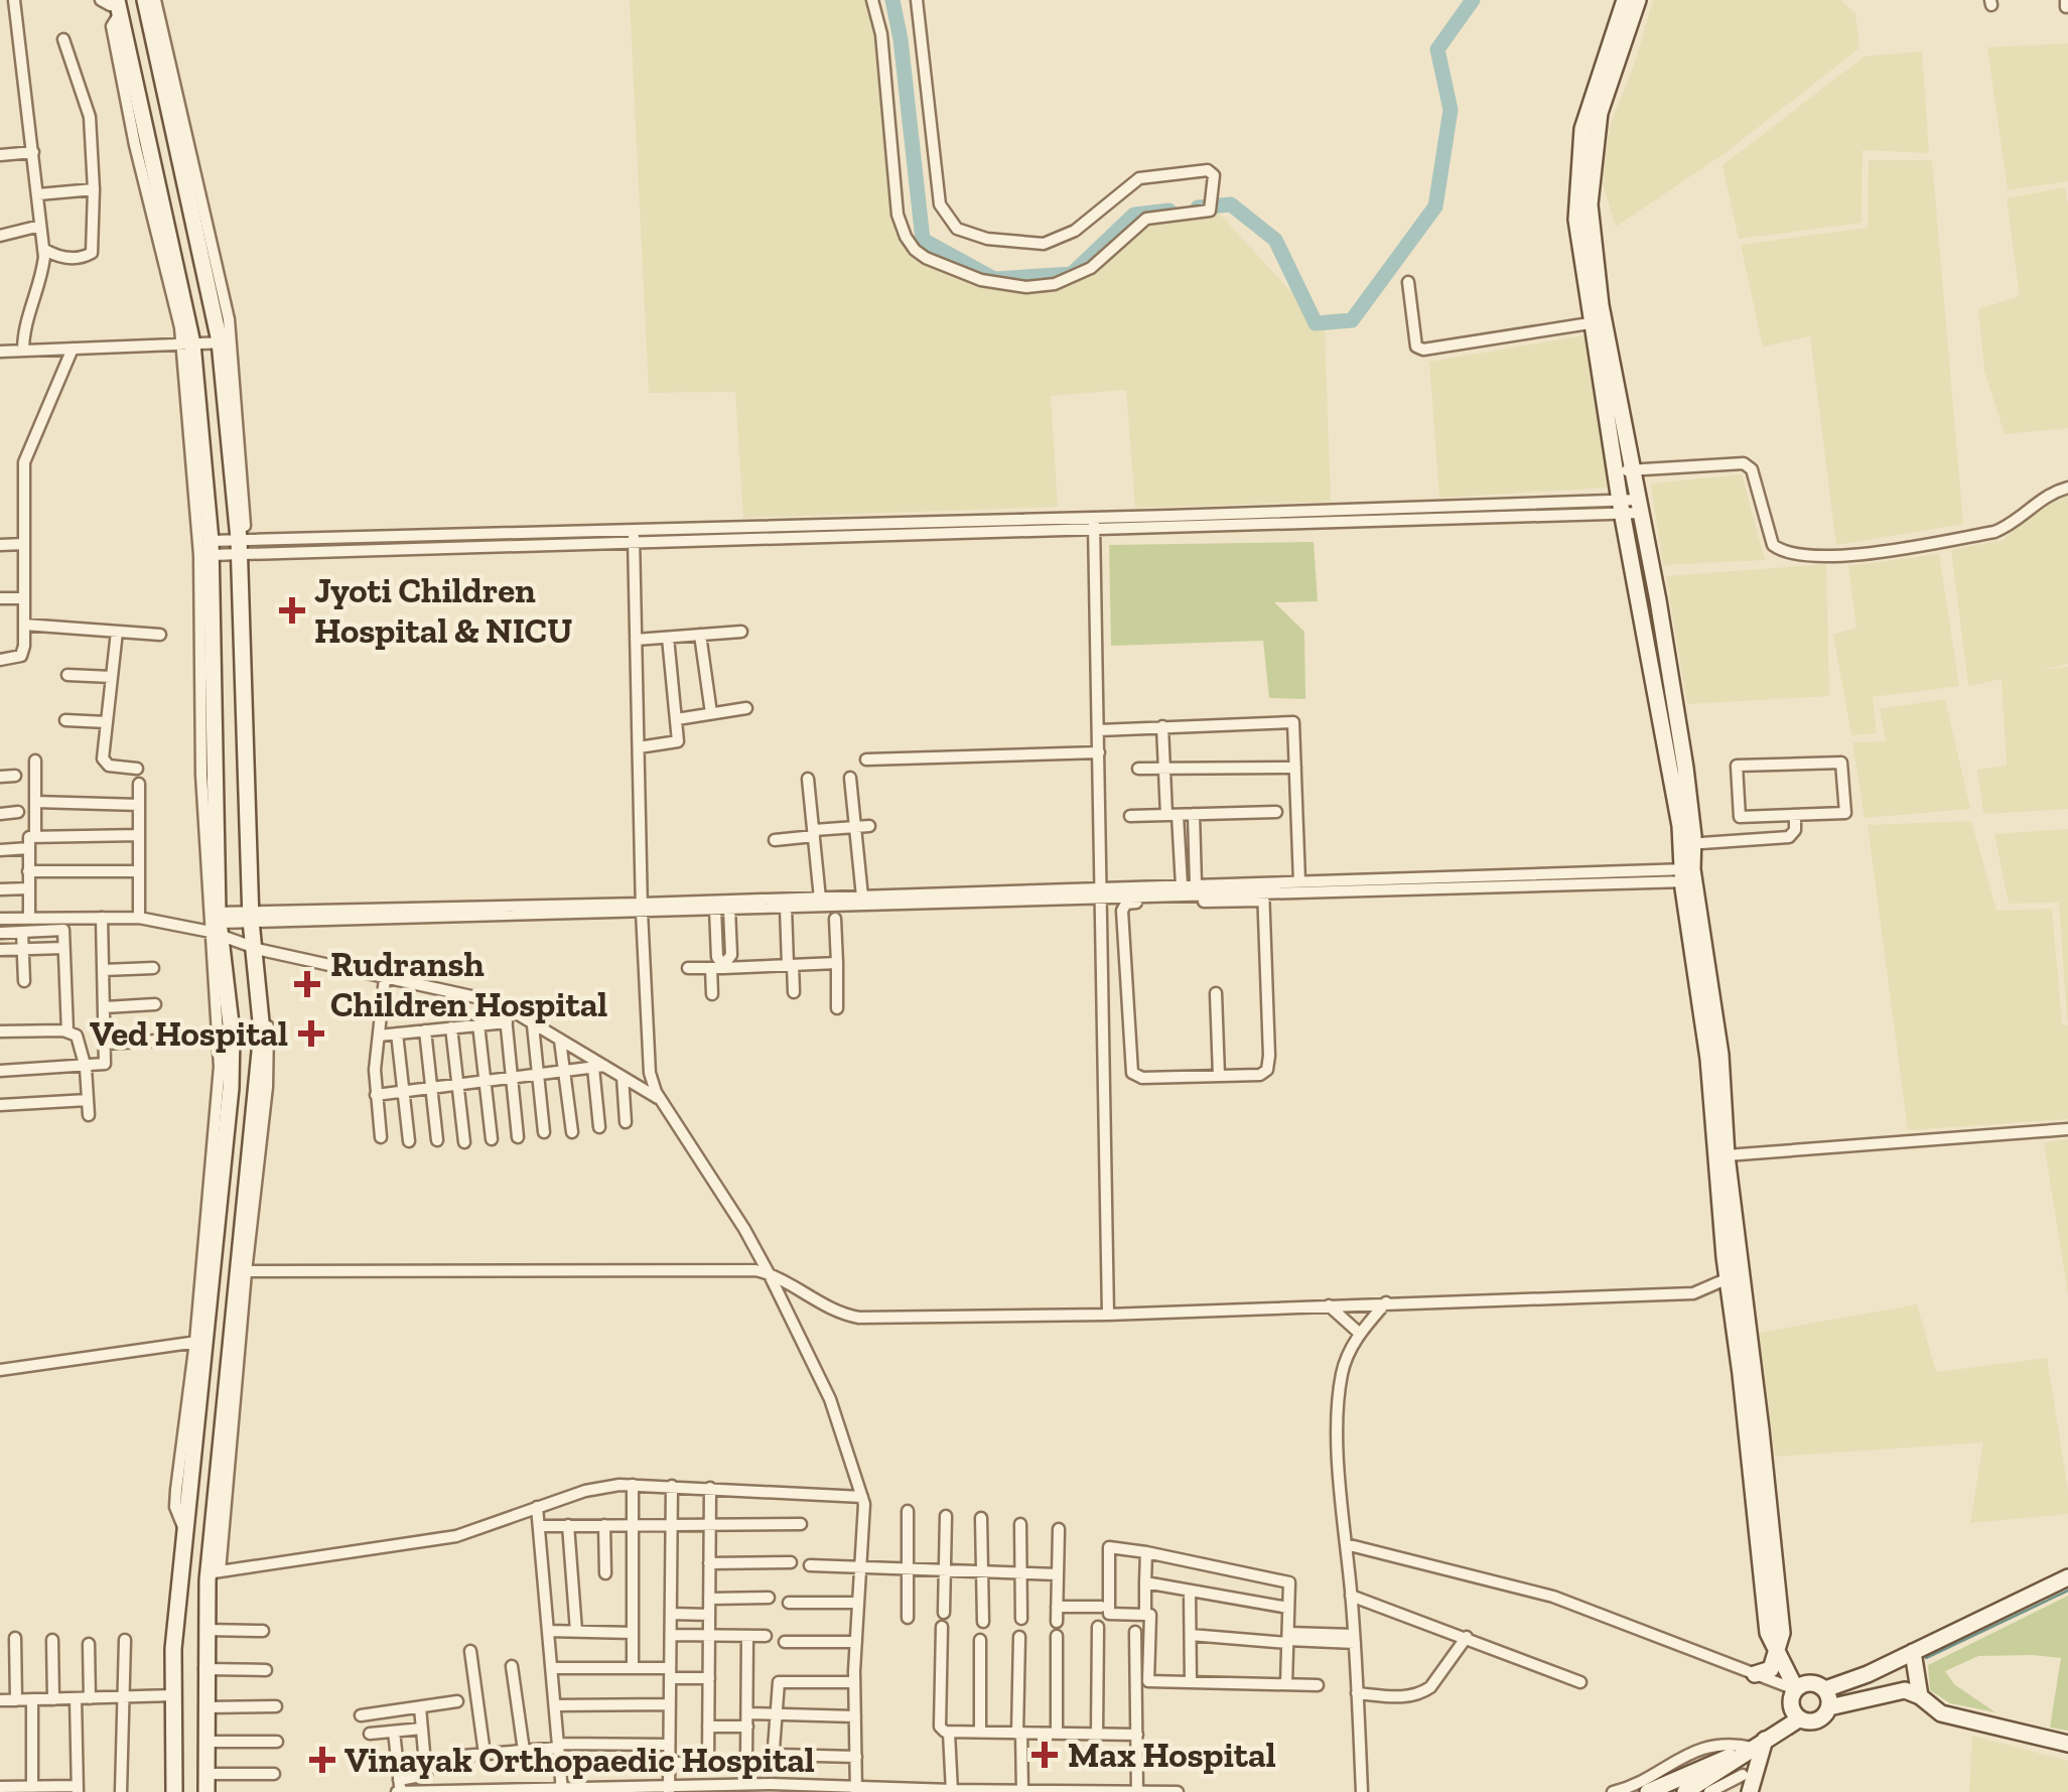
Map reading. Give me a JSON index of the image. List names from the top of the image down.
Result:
{
  "places": {
    "health": [
      "Jyoti Children Hospital & NICU",
      "Rudransh Children Hospital",
      "Ved Hospital",
      "Max Hospital",
      "Vinayak Orthopaedic Hospital"
    ]
  }
}
